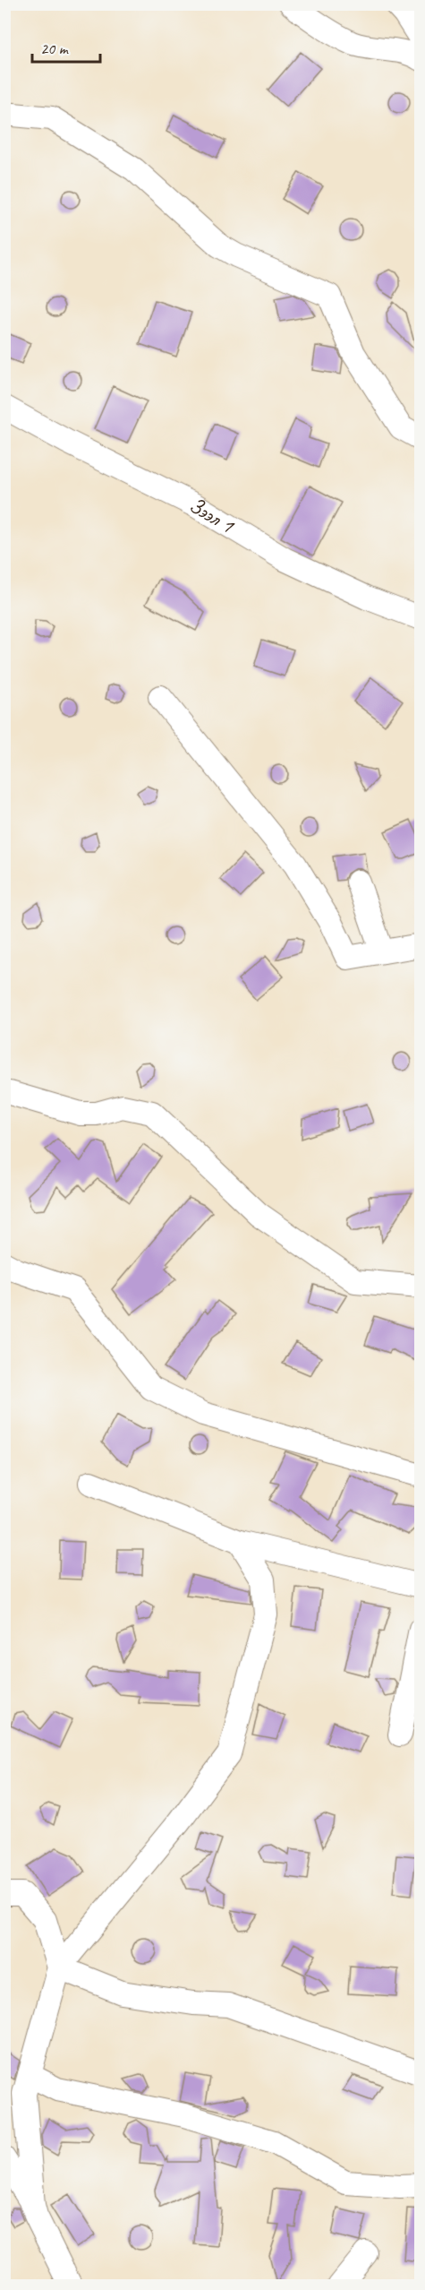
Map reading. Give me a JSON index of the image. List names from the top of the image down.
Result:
{
  "streets": {
    "street": ["Зээл 1"]
  },
  "scale_bar": "20 m"
}
